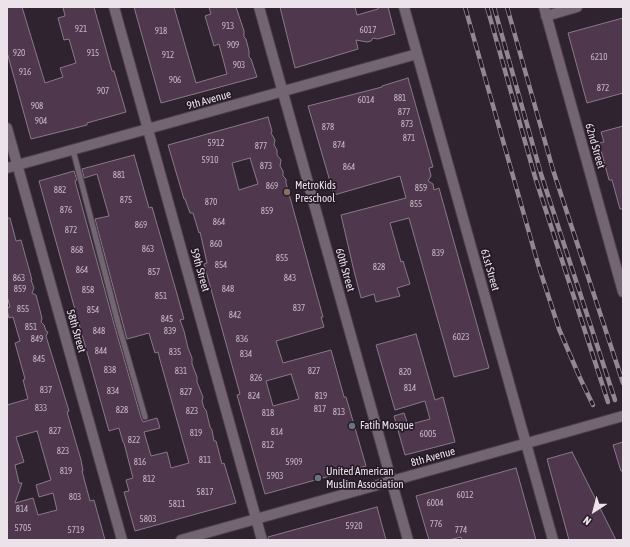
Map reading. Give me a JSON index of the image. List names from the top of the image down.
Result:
{
  "streets": {
    "street": [
      "9th Avenue",
      "62nd Street",
      "59th Street",
      "60th Street",
      "61st Street",
      "58th Street",
      "8th Avenue"
    ]
  },
  "crossings": [
    ["9th Avenue", "59th Street"],
    ["9th Avenue", "60th Street"],
    ["9th Avenue", "61st Street"],
    ["9th Avenue", "58th Street"],
    ["59th Street", "8th Avenue"],
    ["60th Street", "8th Avenue"],
    ["61st Street", "8th Avenue"]
  ],
  "places": ["MetroKids Preschool", "Fatih Mosque", "United American Muslim Association"],
  "house_numbers": [
    "913",
    "921",
    "6017",
    "918",
    "909",
    "920",
    "915",
    "912",
    "6210",
    "903",
    "916",
    "906",
    "872",
    "907",
    "881",
    "6014",
    "908",
    "877",
    "904",
    "873",
    "878",
    "871",
    "5912",
    "874",
    "877",
    "5910",
    "873",
    "864",
    "881",
    "869",
    "859",
    "882",
    "875",
    "870",
    "855",
    "876",
    "859",
    "864",
    "869",
    "872",
    "860",
    "863",
    "868",
    "839",
    "855",
    "854",
    "828",
    "864",
    "857",
    "863",
    "843",
    "859",
    "848",
    "858",
    "851",
    "837",
    "855",
    "854",
    "842",
    "845",
    "851",
    "848",
    "839",
    "6023",
    "849",
    "836",
    "844",
    "835",
    "834",
    "845",
    "838",
    "831",
    "827",
    "820",
    "826",
    "814",
    "837",
    "834",
    "827",
    "824",
    "819",
    "833",
    "817",
    "828",
    "823",
    "813",
    "818",
    "827",
    "814",
    "819",
    "6005",
    "822",
    "812",
    "823",
    "811",
    "816",
    "5909",
    "819",
    "5903",
    "812",
    "5817",
    "6012",
    "803",
    "6004",
    "5811",
    "814",
    "5803",
    "776",
    "5920",
    "5705",
    "5719",
    "774"
  ],
  "north": "bottom left"
}
